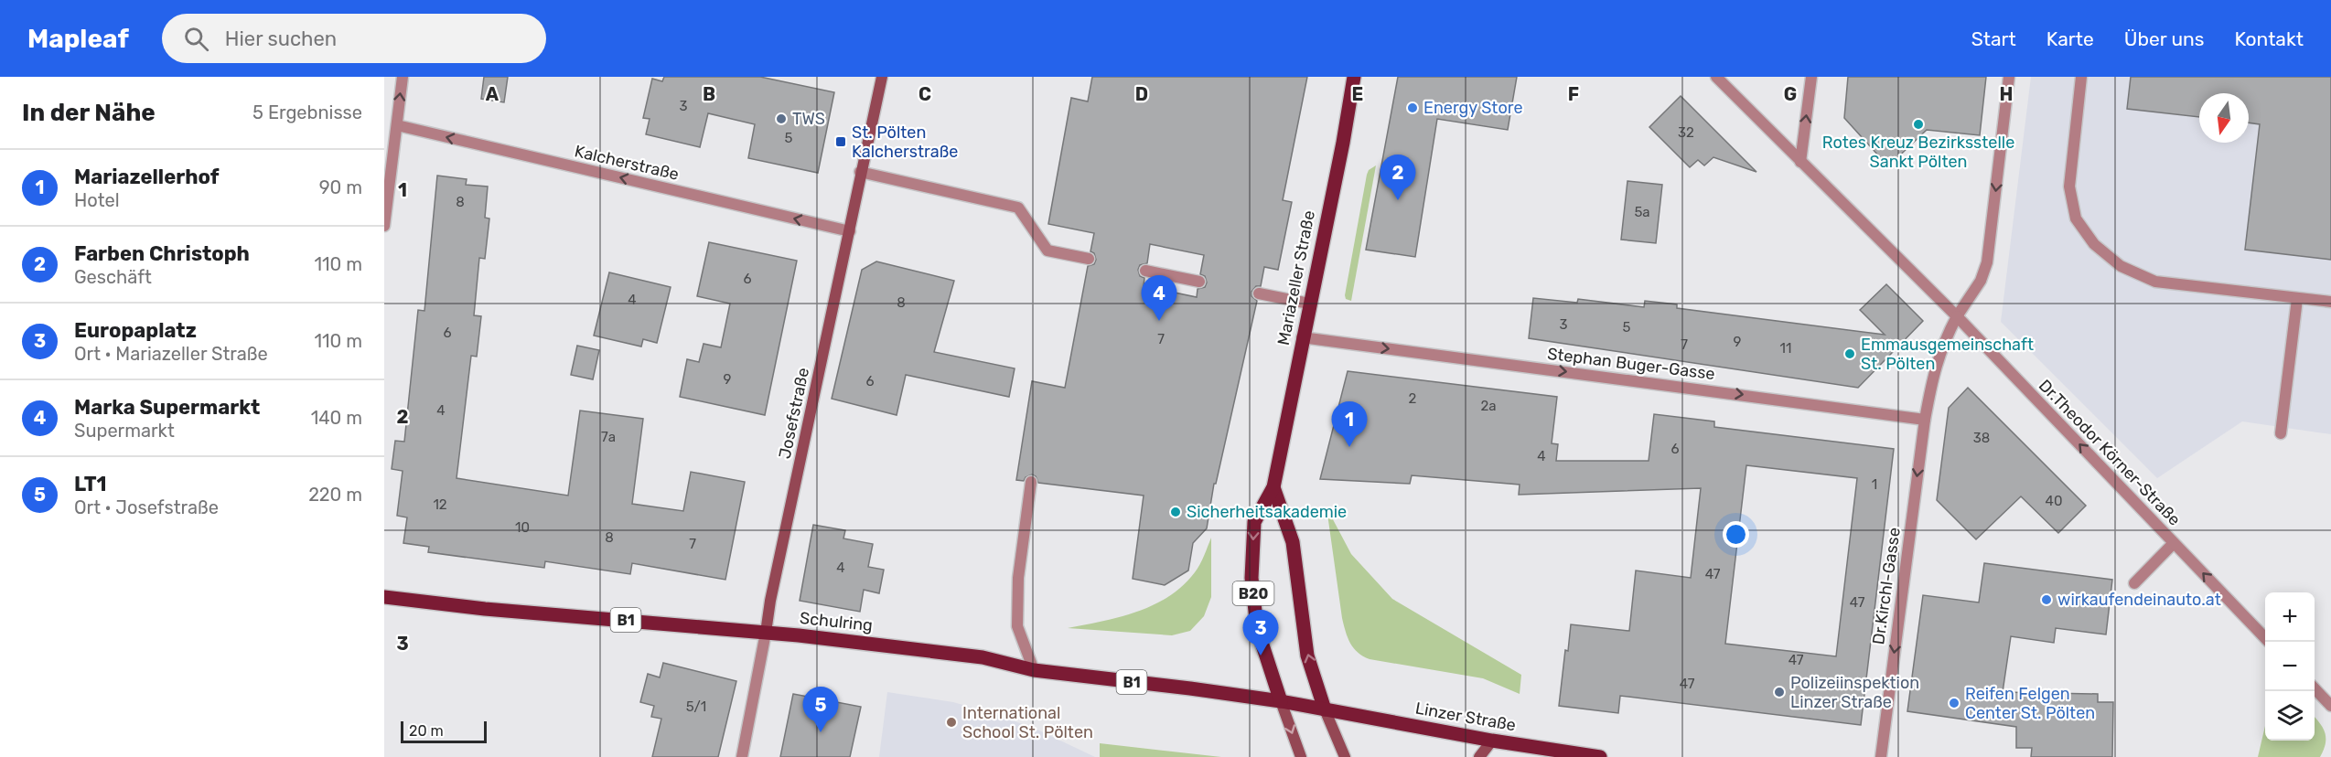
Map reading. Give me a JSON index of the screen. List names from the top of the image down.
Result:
{
  "streets": {
    "main road": [
      "Mariazeller Straße",
      "B20",
      "B1",
      "Schulring",
      "Linzer Straße"
    ],
    "street": [
      "Kalcherstraße",
      "Stephan Buger-Gasse",
      "Josefstraße",
      "Dr.Theodor Körner-Straße",
      "Dr.Kirchl-Gasse"
    ]
  },
  "crossings": [
    ["Kalcherstraße", "Josefstraße"],
    ["Mariazeller Straße", "Stephan Buger-Gasse"],
    ["Mariazeller Straße", "B1"],
    ["Mariazeller Straße", "Schulring"],
    ["Mariazeller Straße", "Linzer Straße"],
    ["Stephan Buger-Gasse", "Dr.Kirchl-Gasse"],
    ["Josefstraße", "Schulring"],
    ["Dr.Theodor Körner-Straße", "Dr.Kirchl-Gasse"],
    ["B1", "Schulring"],
    ["B1", "Linzer Straße"]
  ],
  "one_way": [
    "Kalcherstraße",
    "Stephan Buger-Gasse",
    "Dr.Theodor Körner-Straße",
    "Dr.Kirchl-Gasse"
  ],
  "places": {
    "other": [
      "Energy Store",
      "TWS",
      "Rotes Kreuz Bezirksstelle Sankt Pölten",
      "Emmausgemeinschaft St. Pölten",
      "Sicherheitsakademie",
      "wirkaufendeinauto.at",
      "Polizeiinspektion Linzer Straße",
      "Reifen Felgen Center St. Pölten",
      "International School St. Pölten"
    ],
    "transit": ["St. Pölten Kalcherstraße"]
  },
  "house_numbers": [
    "3",
    "32",
    "5",
    "8",
    "5a",
    "6",
    "4",
    "8",
    "3",
    "5",
    "6",
    "7",
    "9",
    "7",
    "11",
    "9",
    "6",
    "2",
    "2a",
    "4",
    "7a",
    "38",
    "6",
    "4",
    "1",
    "40",
    "12",
    "10",
    "8",
    "7",
    "4",
    "47",
    "47",
    "47",
    "47",
    "5/1"
  ],
  "scale_bar": "20 m",
  "north": "bottom",
  "page": {
    "header": "Mapleaf",
    "search": "Hier suchen",
    "nav": [
      "Start",
      "Karte",
      "Über uns",
      "Kontakt"
    ],
    "heading": ["In der Nähe", "5 Ergebnisse"],
    "list": [
      {
        "mark": "1",
        "name": "Mariazellerhof",
        "note": "Hotel",
        "value": "90 m"
      },
      {
        "mark": "2",
        "name": "Farben Christoph",
        "note": "Geschäft",
        "value": "110 m"
      },
      {
        "mark": "3",
        "name": "Europaplatz",
        "note": "Ort · Mariazeller Straße",
        "value": "110 m"
      },
      {
        "mark": "4",
        "name": "Marka Supermarkt",
        "note": "Supermarkt",
        "value": "140 m"
      },
      {
        "mark": "5",
        "name": "LT1",
        "note": "Ort · Josefstraße",
        "value": "220 m"
      }
    ],
    "pins": [
      "2",
      "4",
      "1",
      "3",
      "5"
    ],
    "map_buttons": ["+", "−"],
    "scale": "20 m"
  },
  "grid": {
    "columns": [
      "A",
      "B",
      "C",
      "D",
      "E",
      "F",
      "G",
      "H"
    ],
    "rows": ["1", "2", "3"]
  }
}
